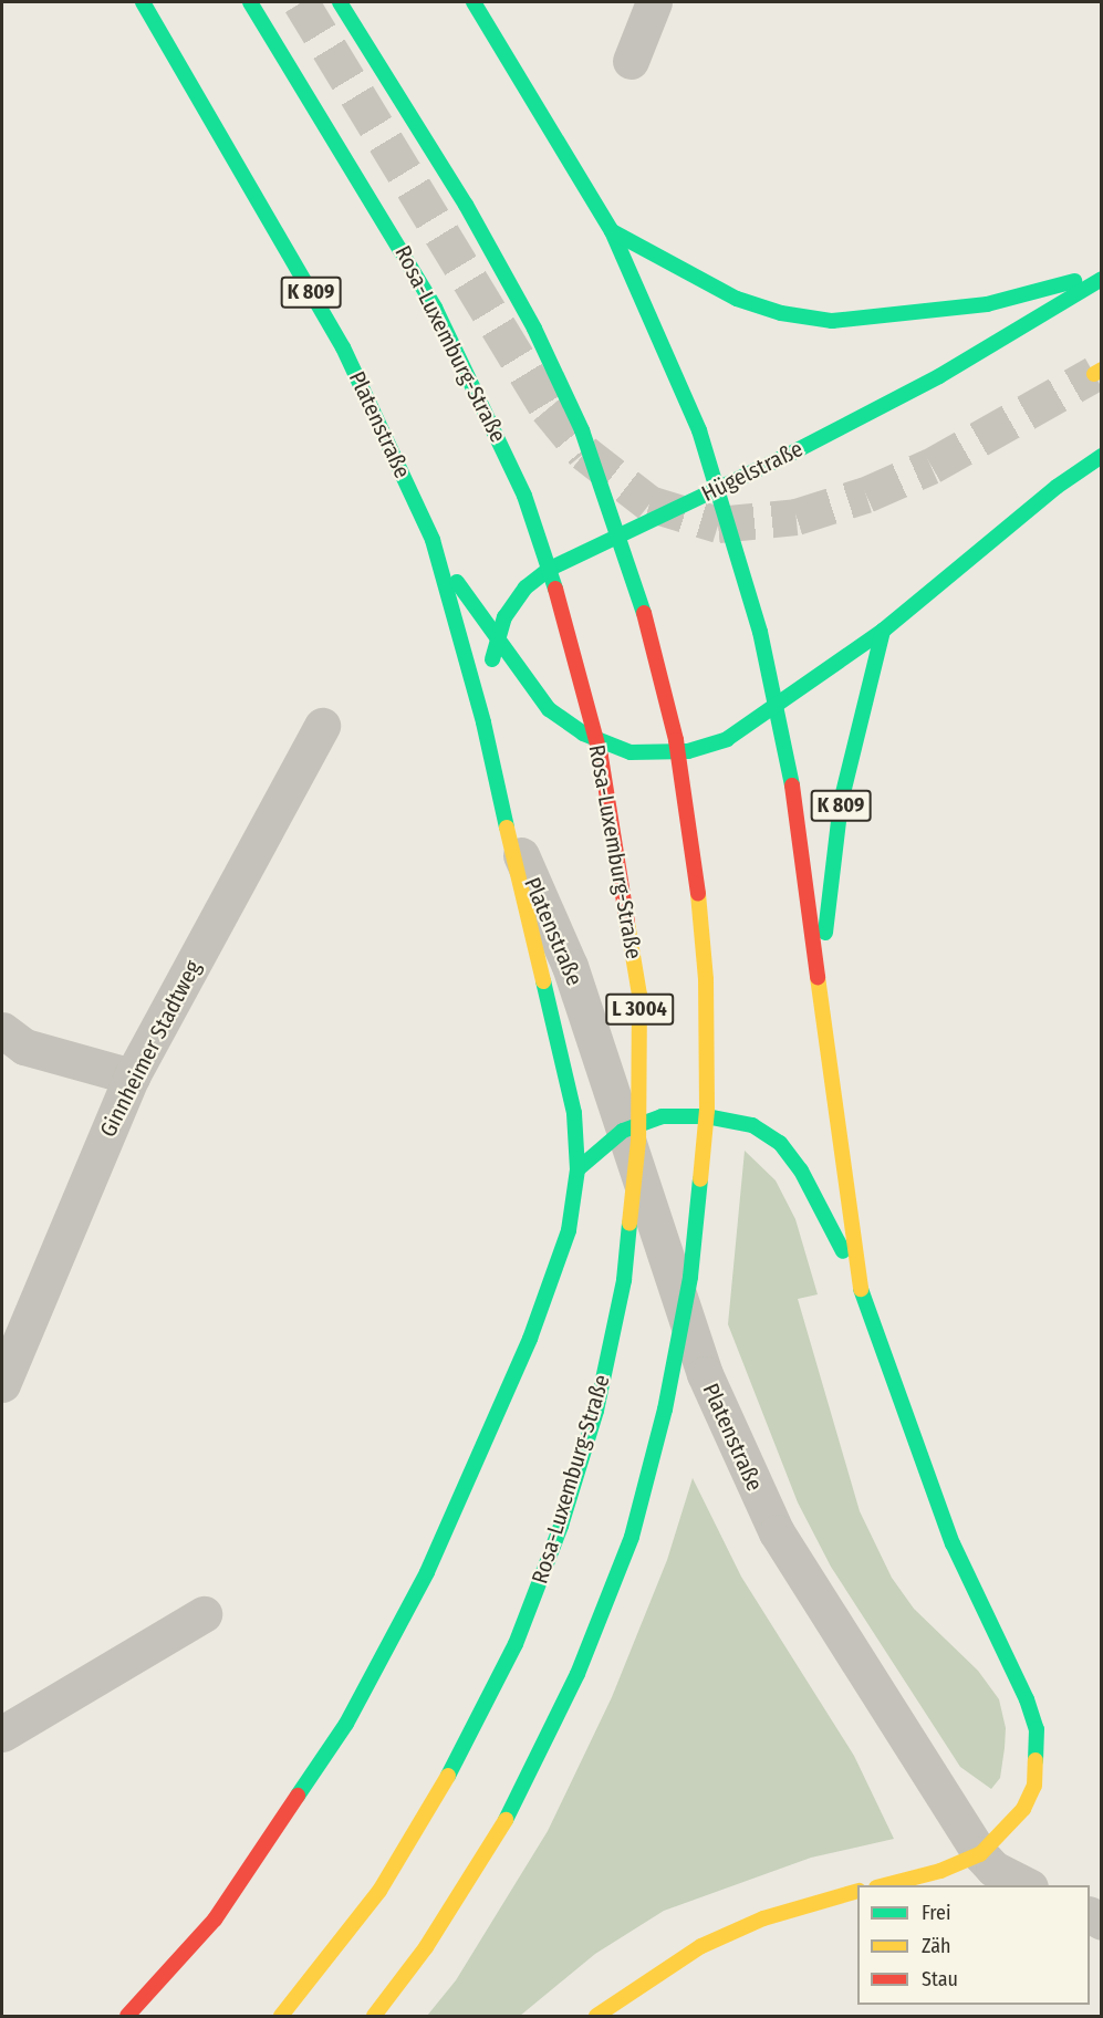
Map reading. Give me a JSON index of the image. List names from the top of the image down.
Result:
{
  "streets": {
    "main road": [
      "K 809",
      "Rosa-Luxemburg-Straße",
      "Platenstraße",
      "Hügelstraße",
      "L 3004"
    ],
    "street": ["Ginnheimer Stadtweg"]
  },
  "crossings": [
    ["K 809", "Platenstraße"],
    ["K 809", "Hügelstraße"],
    ["Platenstraße", "Hügelstraße"]
  ],
  "legend": ["Frei", "Zäh", "Stau"]
}
